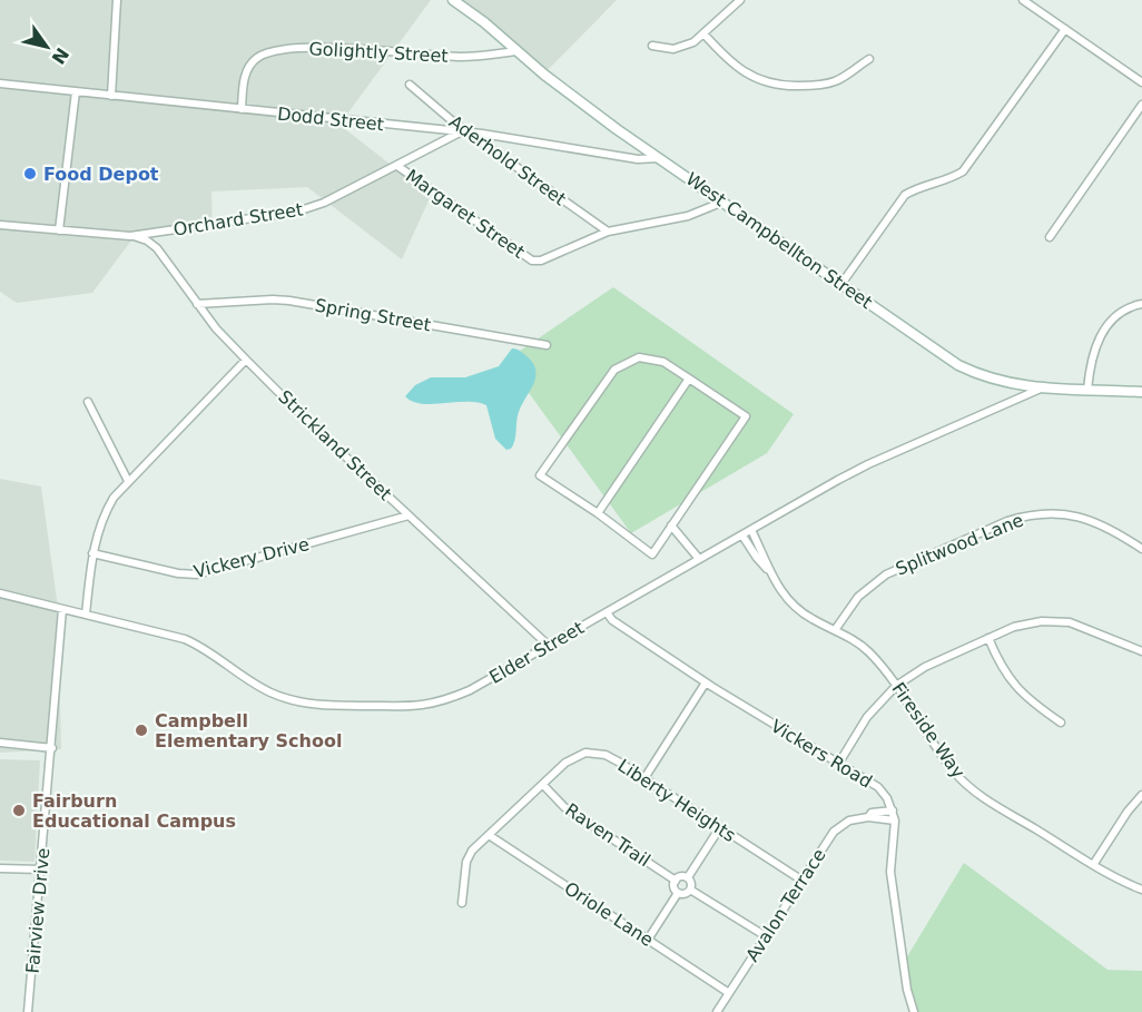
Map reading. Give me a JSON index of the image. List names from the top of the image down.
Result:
{
  "streets": {
    "main road": ["West Campbellton Street"],
    "street": [
      "Golightly Street",
      "Dodd Street",
      "Aderhold Street",
      "Margaret Street",
      "Orchard Street",
      "Spring Street",
      "Strickland Street",
      "Splitwood Lane",
      "Vickery Drive",
      "Elder Street",
      "Fireside Way",
      "Vickers Road",
      "Liberty Heights",
      "Raven Trail",
      "Avalon Terrace",
      "Fairview Drive",
      "Oriole Lane"
    ]
  },
  "crossings": [
    ["Golightly Street", "Dodd Street"],
    ["Golightly Street", "West Campbellton Street"],
    ["Dodd Street", "Aderhold Street"],
    ["Dodd Street", "Orchard Street"],
    ["Dodd Street", "West Campbellton Street"],
    ["Aderhold Street", "Margaret Street"],
    ["Margaret Street", "Orchard Street"],
    ["Margaret Street", "West Campbellton Street"],
    ["Orchard Street", "Strickland Street"],
    ["West Campbellton Street", "Elder Street"],
    ["Spring Street", "Strickland Street"],
    ["Strickland Street", "Vickery Drive"],
    ["Strickland Street", "Elder Street"],
    ["Splitwood Lane", "Fireside Way"],
    ["Elder Street", "Fireside Way"],
    ["Elder Street", "Vickers Road"],
    ["Elder Street", "Fairview Drive"],
    ["Vickers Road", "Avalon Terrace"],
    ["Liberty Heights", "Raven Trail"],
    ["Liberty Heights", "Avalon Terrace"],
    ["Liberty Heights", "Oriole Lane"],
    ["Avalon Terrace", "Oriole Lane"]
  ],
  "places": ["Food Depot", "Campbell Elementary School", "Fairburn Educational Campus"],
  "north": "bottom right"
}
